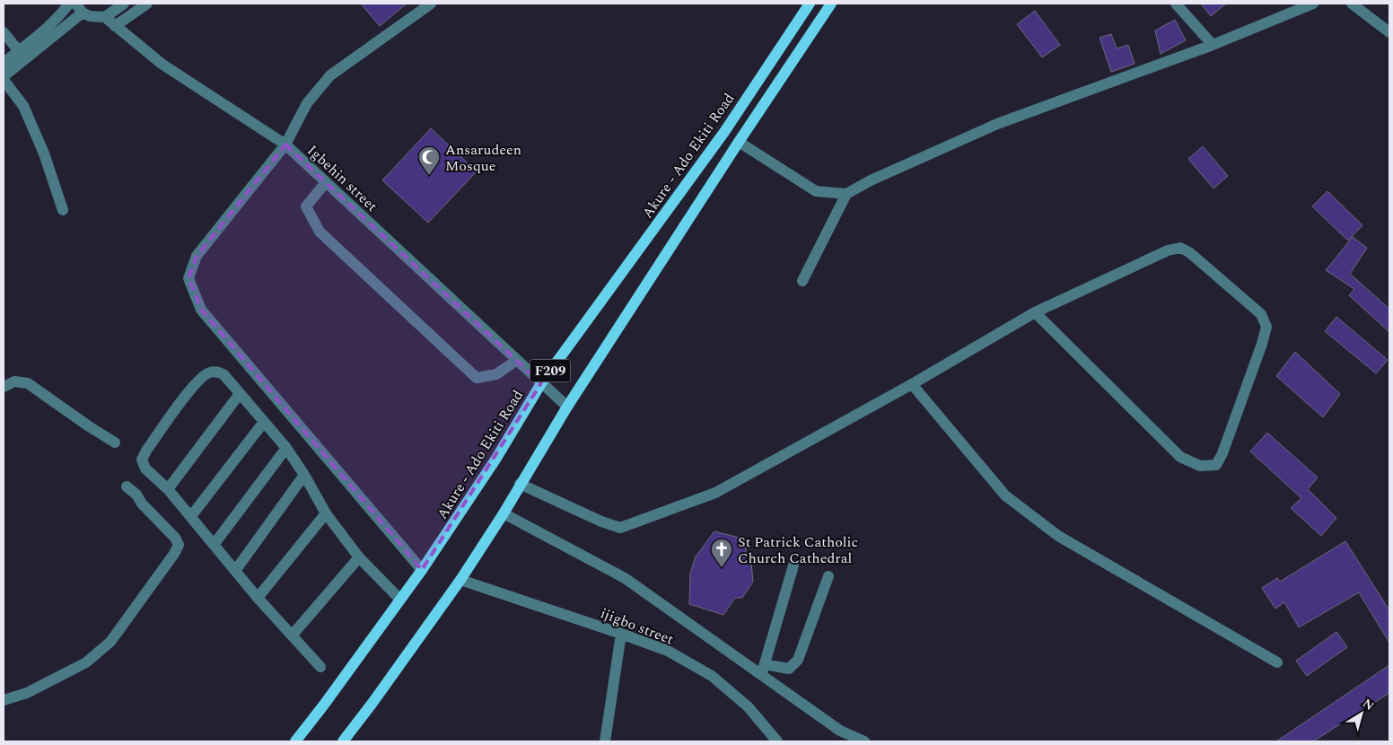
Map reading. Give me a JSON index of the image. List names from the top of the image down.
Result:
{
  "streets": {
    "main road": ["Akure - Ado Ekiti Road", "F209"],
    "street": ["Igbehin street", "ijigbo street"]
  },
  "crossings": [
    ["Akure - Ado Ekiti Road", "Igbehin street"],
    ["Igbehin street", "F209"],
    ["F209", "ijigbo street"]
  ],
  "places": {
    "mosque": ["Ansarudeen Mosque"],
    "church": ["St Patrick Catholic Church Cathedral"]
  },
  "north": "top right"
}
